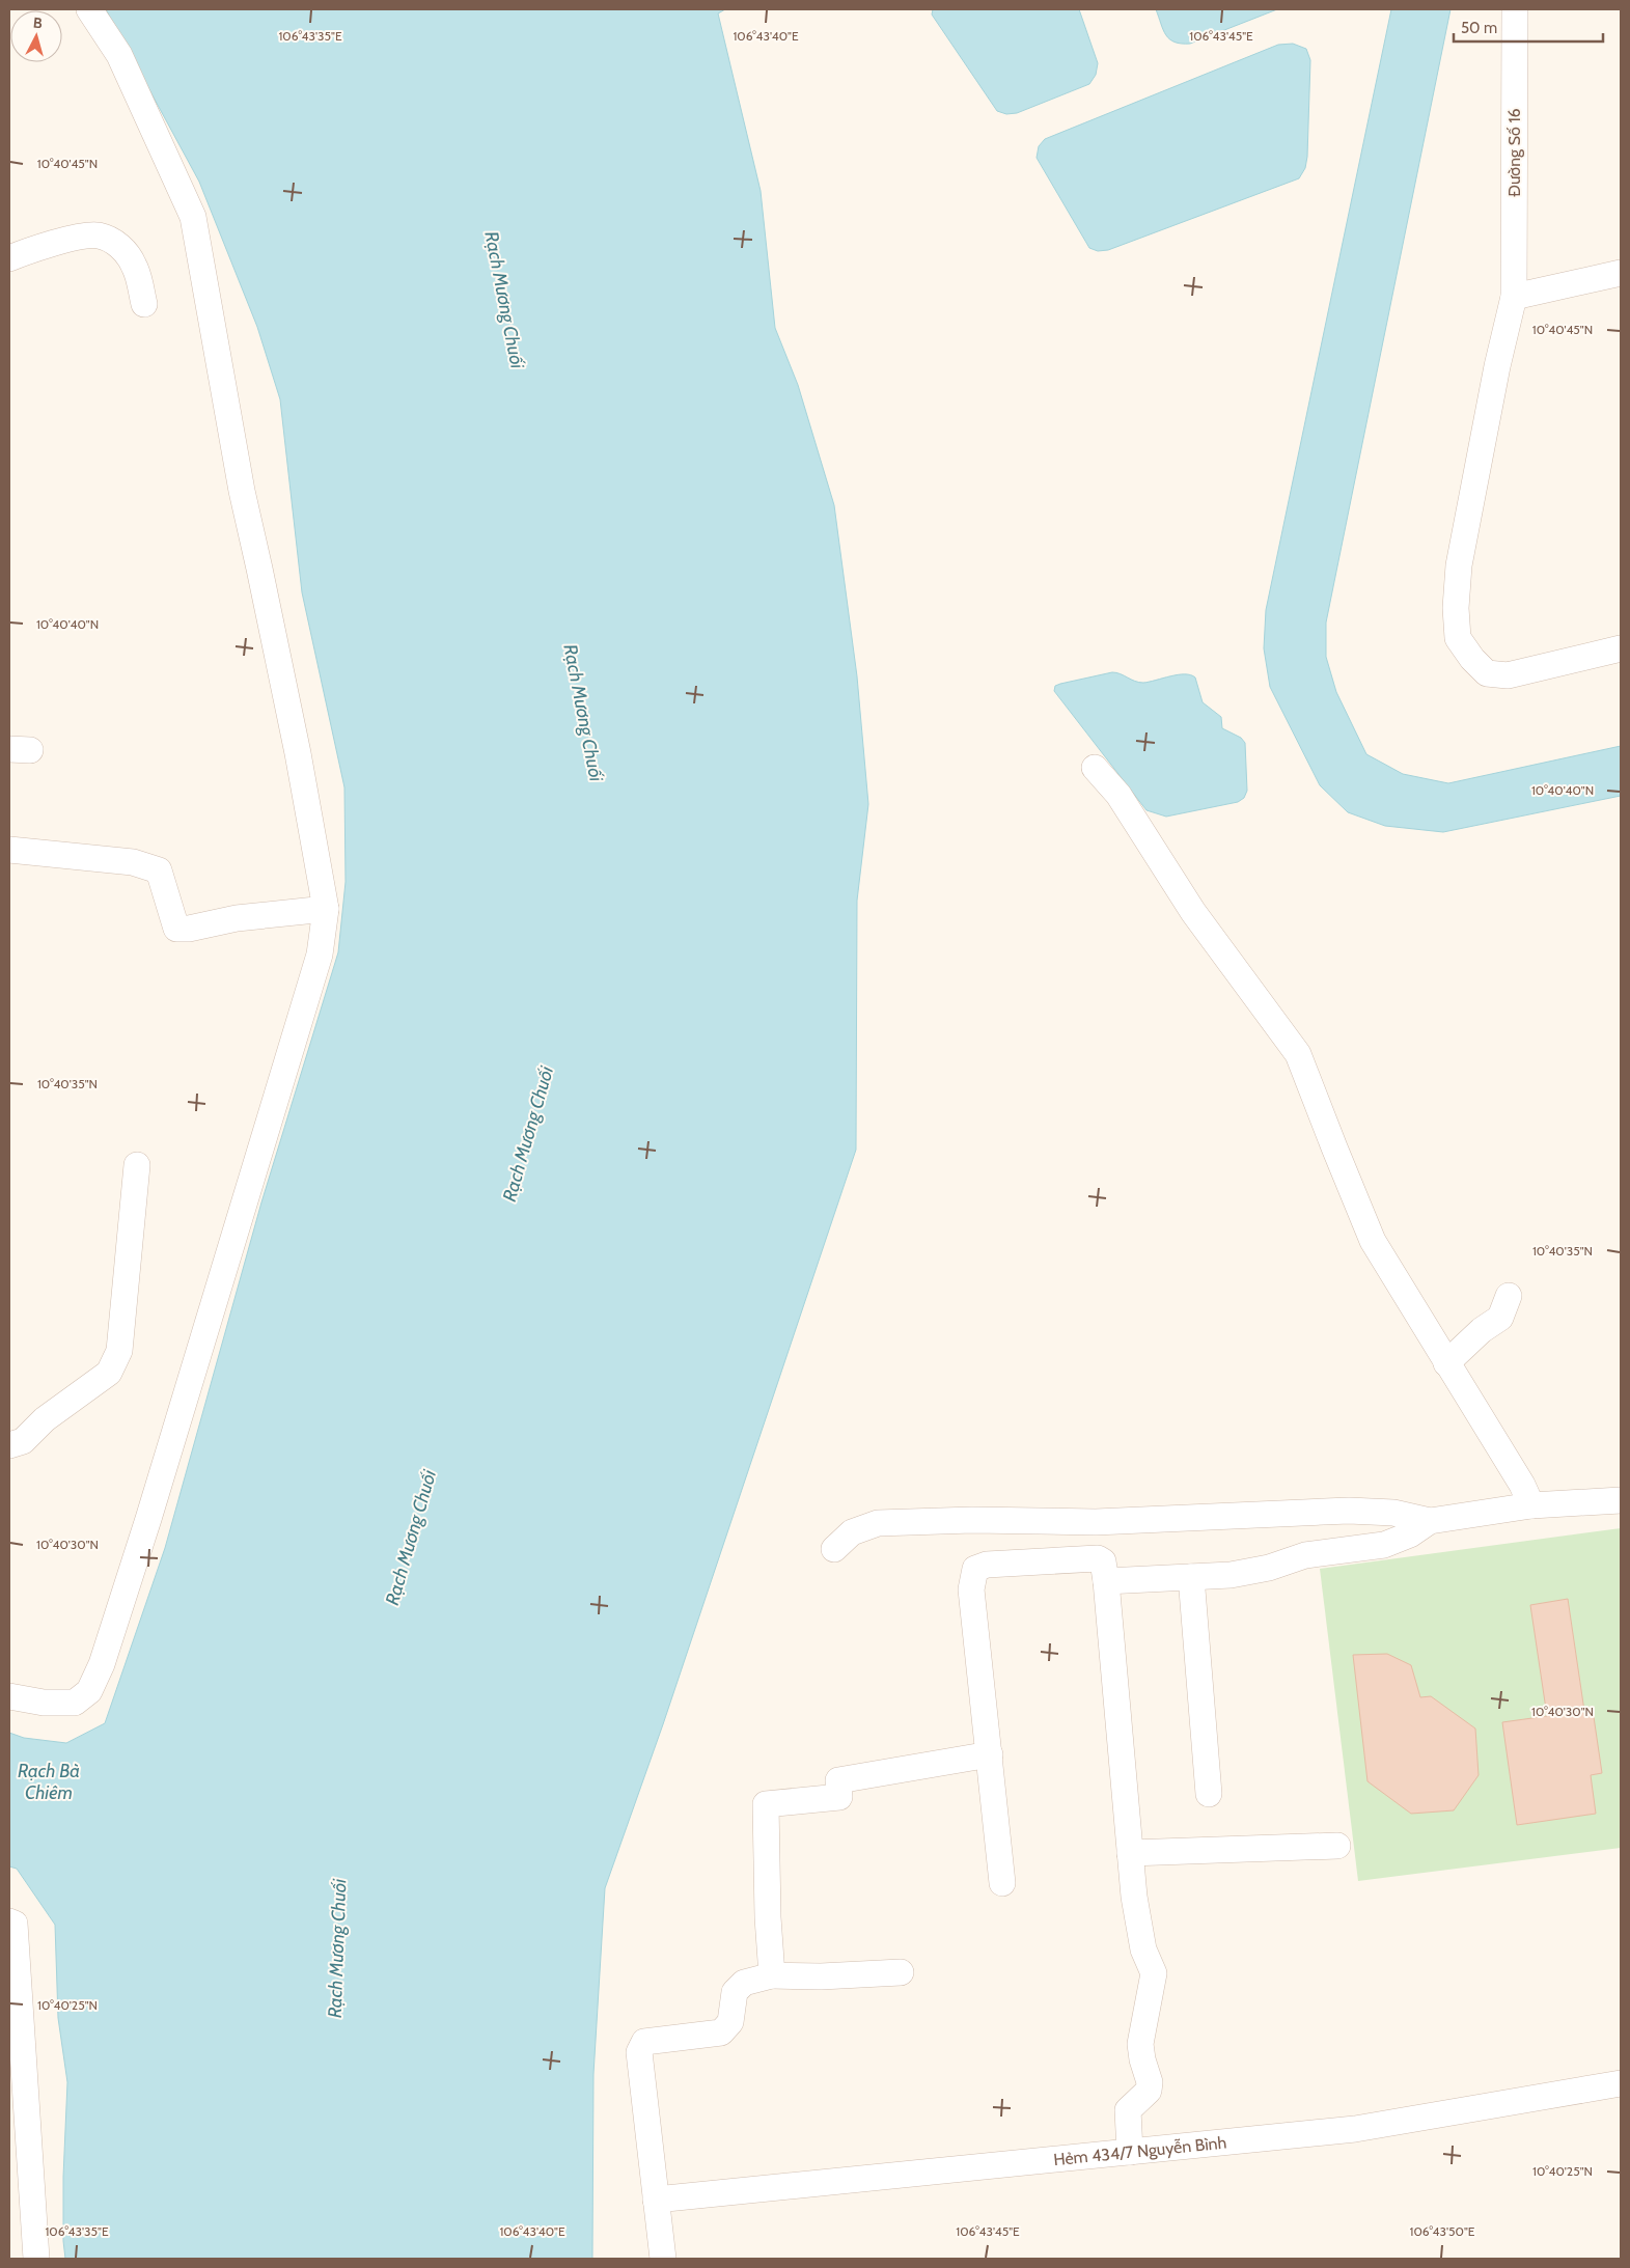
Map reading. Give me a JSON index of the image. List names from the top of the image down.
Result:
{
  "streets": {
    "street": ["Đường Số 16", "Hẻm 434/7 Nguyễn Bình"]
  },
  "water": ["Rạch Mương Chuối", "Rạch Bà Chiêm"],
  "scale_bar": "50 m",
  "north": "top",
  "coordinates": [
    "106°43'35\"E",
    "106°43'40\"E",
    "106°43'45\"E",
    "10°40'45\"N",
    "10°40'40\"N",
    "10°40'35\"N",
    "10°40'30\"N",
    "10°40'25\"N",
    "106°43'50\"E"
  ]
}
